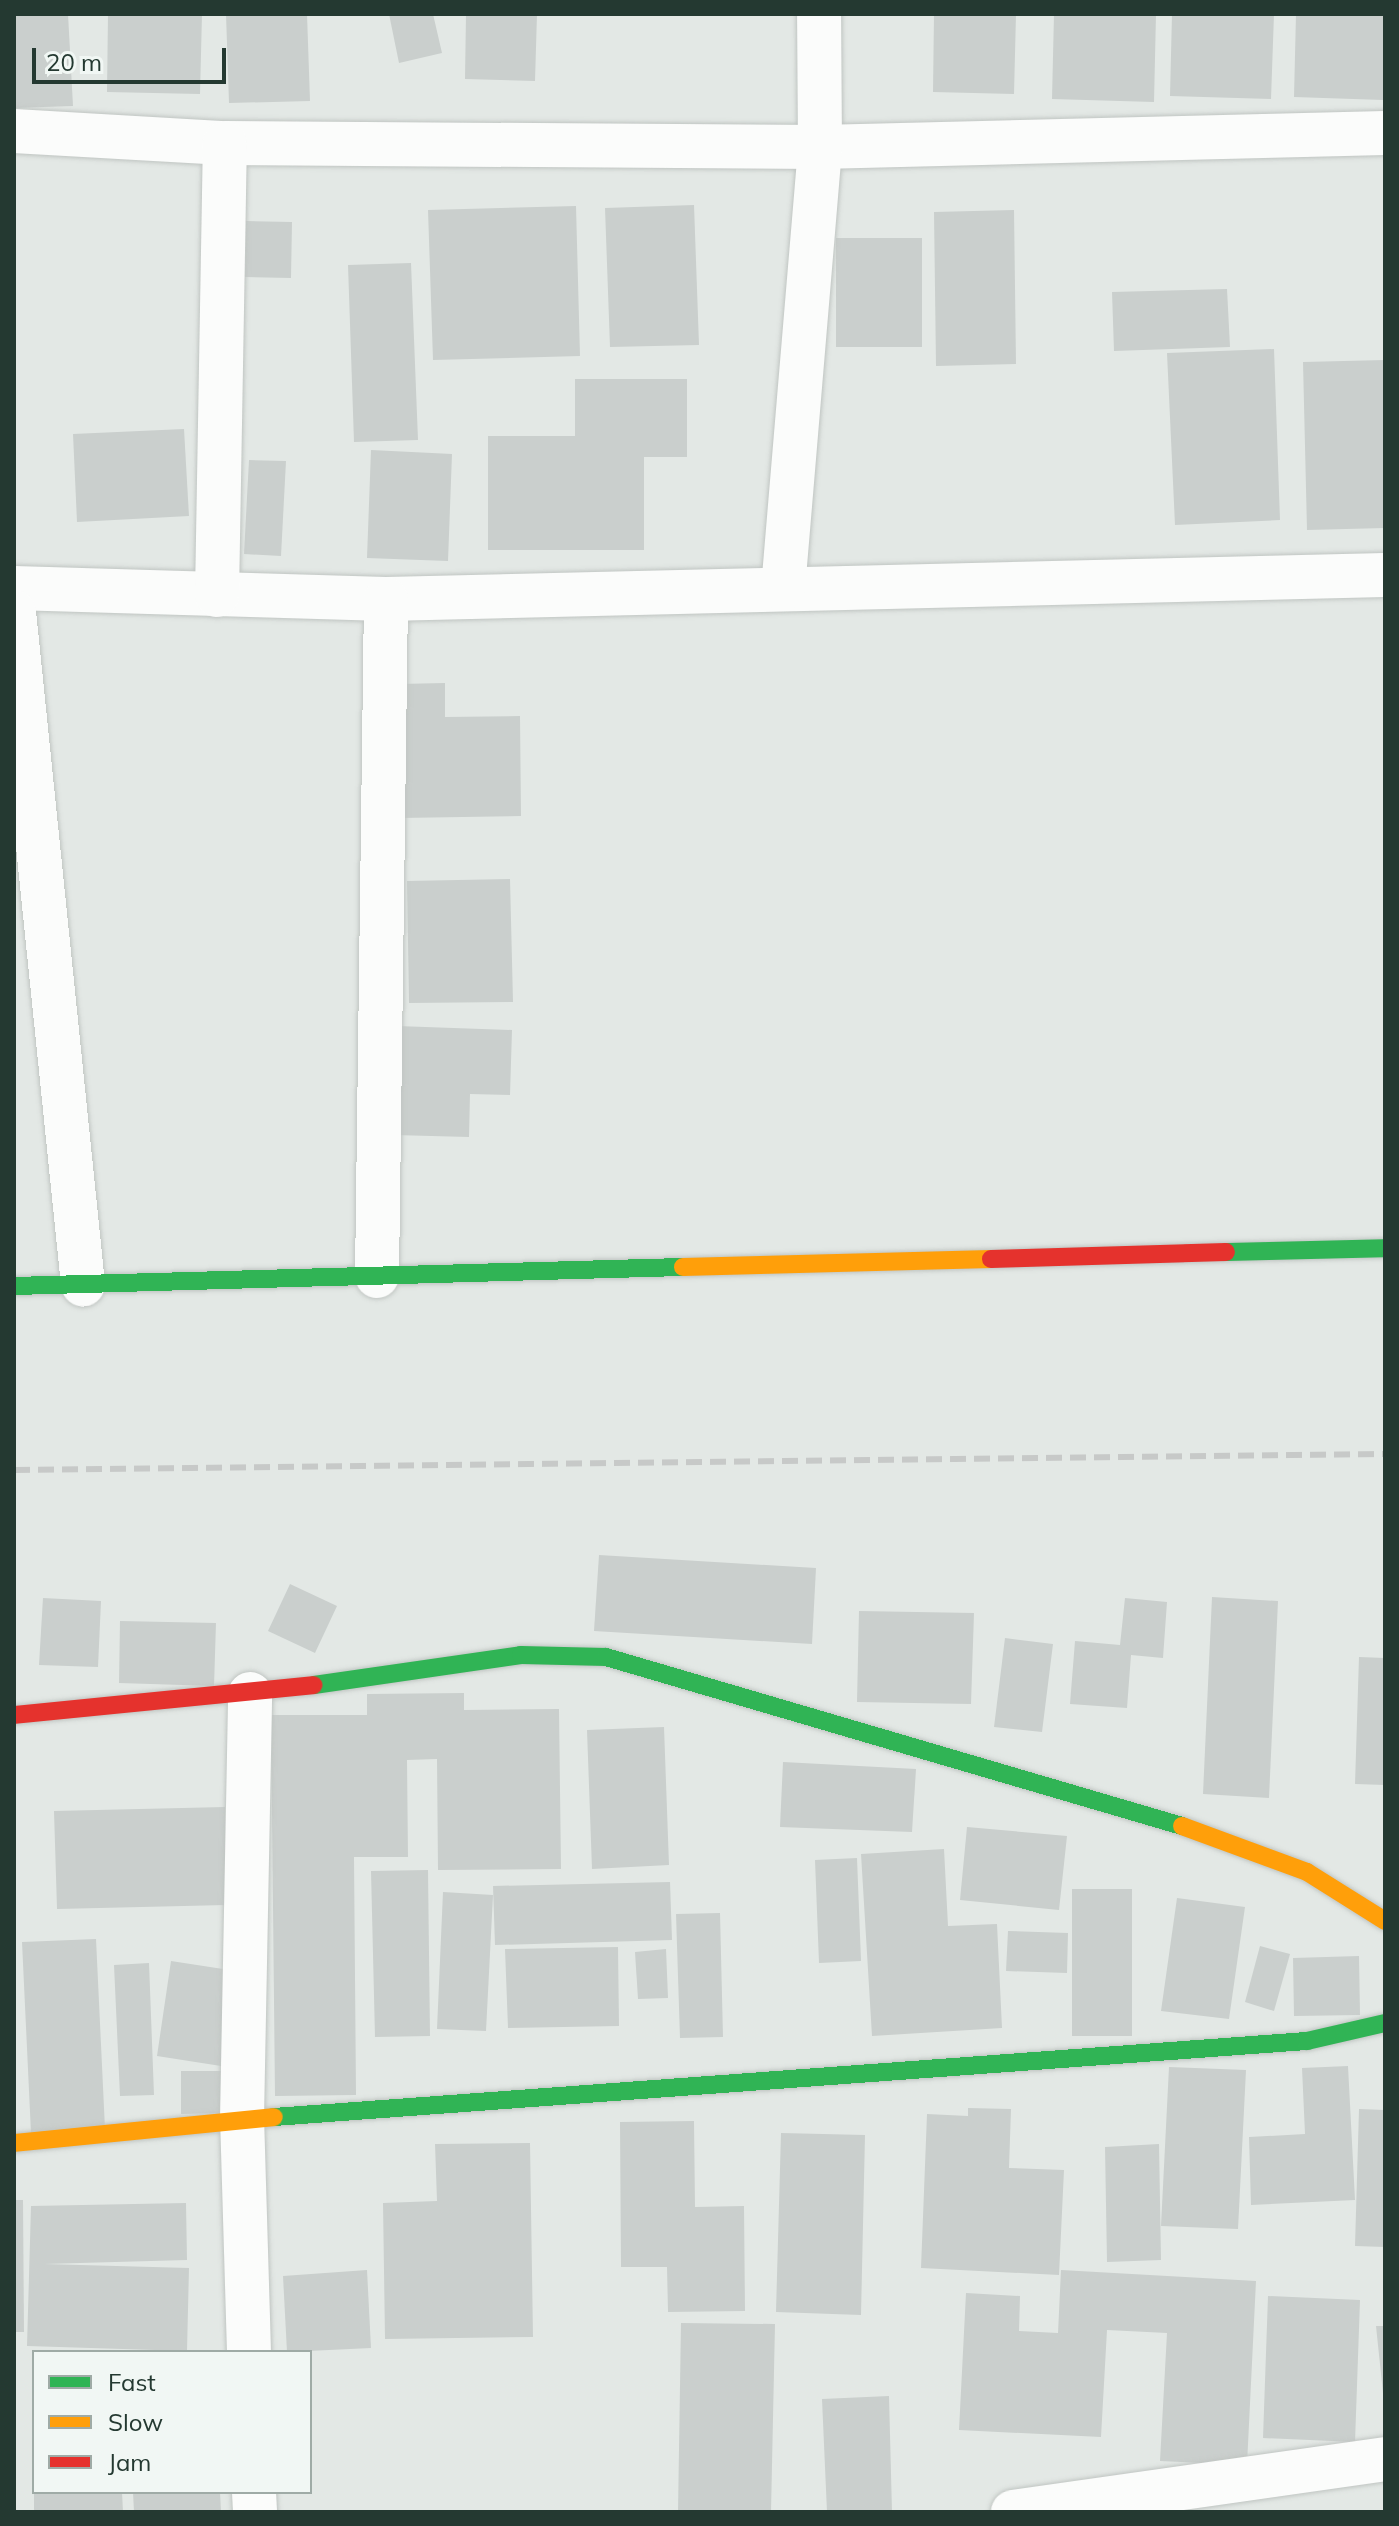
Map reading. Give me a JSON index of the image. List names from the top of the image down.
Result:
{
  "legend": ["Fast", "Slow", "Jam"],
  "scale_bar": "20 m"
}
